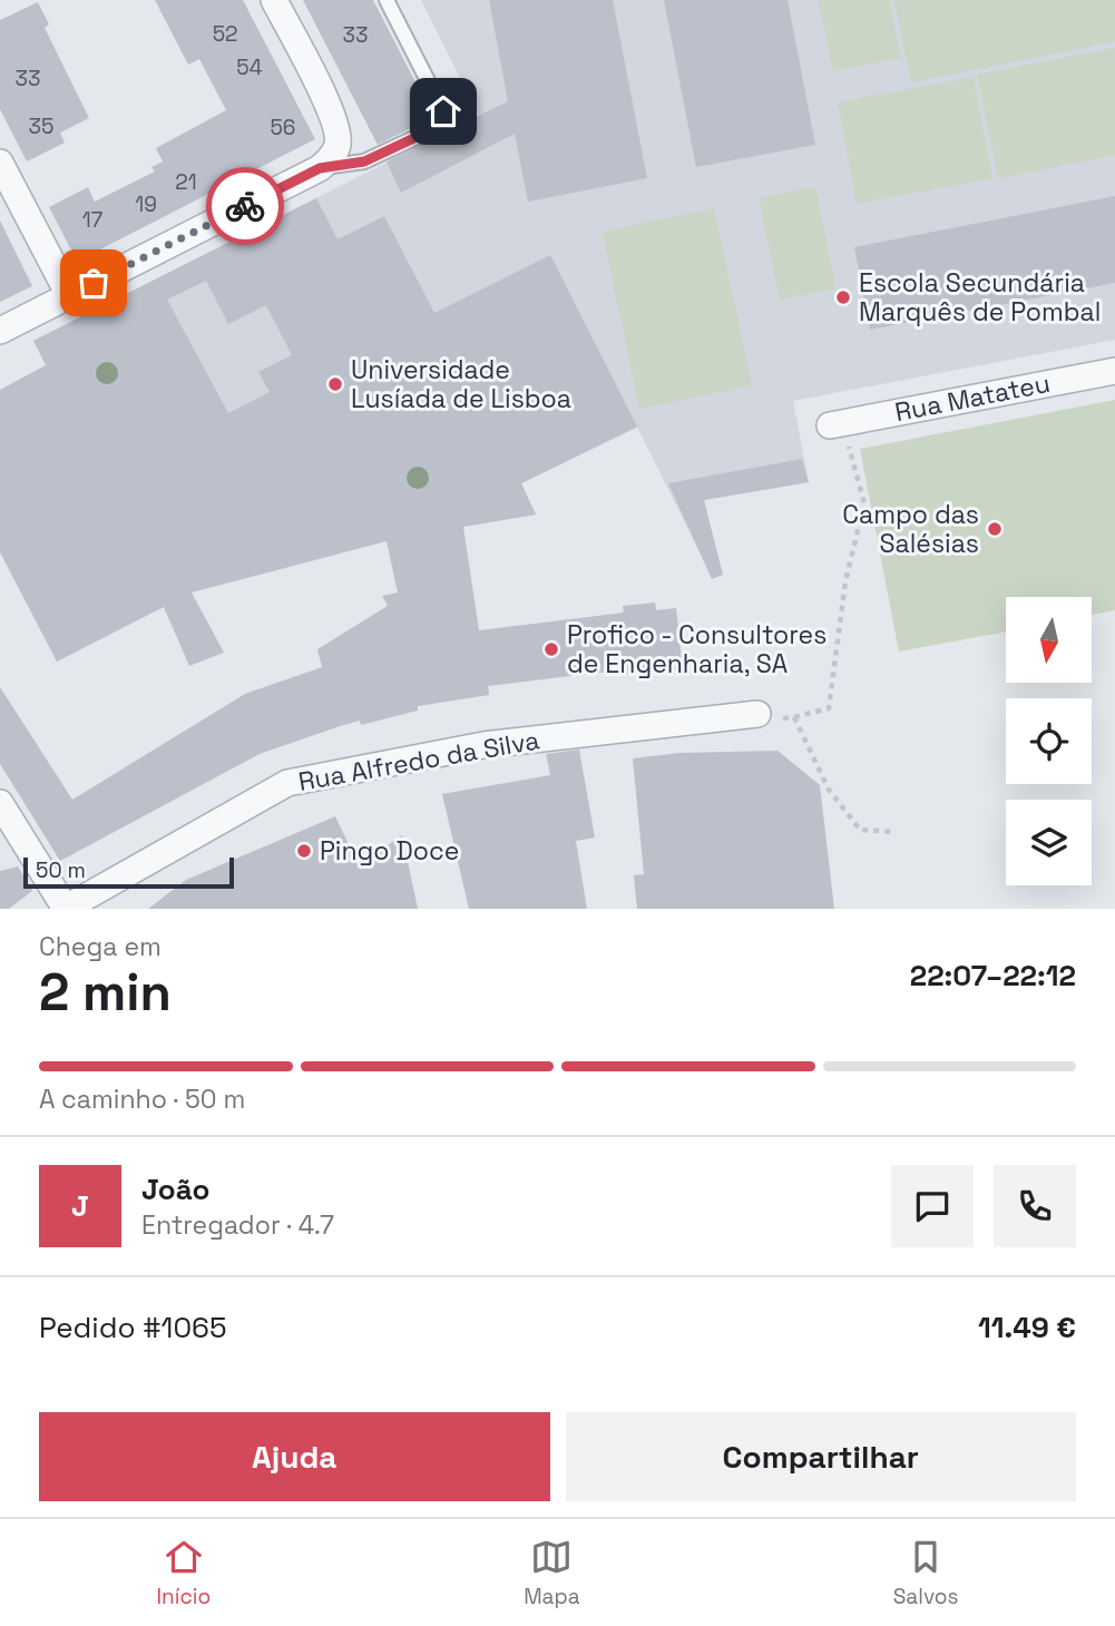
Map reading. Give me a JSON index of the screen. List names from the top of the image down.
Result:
{
  "streets": {
    "street": ["Rua Matateu", "Rua Alfredo da Silva"]
  },
  "places": [
    "Escola Secundária Marquês de Pombal",
    "Universidade Lusíada de Lisboa",
    "Campo das Salésias",
    "Profico - Consultores de Engenharia, SA",
    "Pingo Doce"
  ],
  "house_numbers": [
    "52",
    "33",
    "54",
    "33",
    "35",
    "56",
    "21",
    "19",
    "17"
  ],
  "scale_bar": "50 m",
  "north": "bottom",
  "page": {
    "scale": "50 m",
    "heading": ["2 min", "Chega em", "22:07–22:12"],
    "panel": [
      "João",
      "Entregador · 4.7",
      "Pedido #1065",
      "11.49 €"
    ],
    "bar": "A caminho · 50 m",
    "round": "J",
    "buttons": ["Ajuda", "Compartilhar"],
    "tabs": ["Início", "Mapa", "Salvos"]
  }
}
